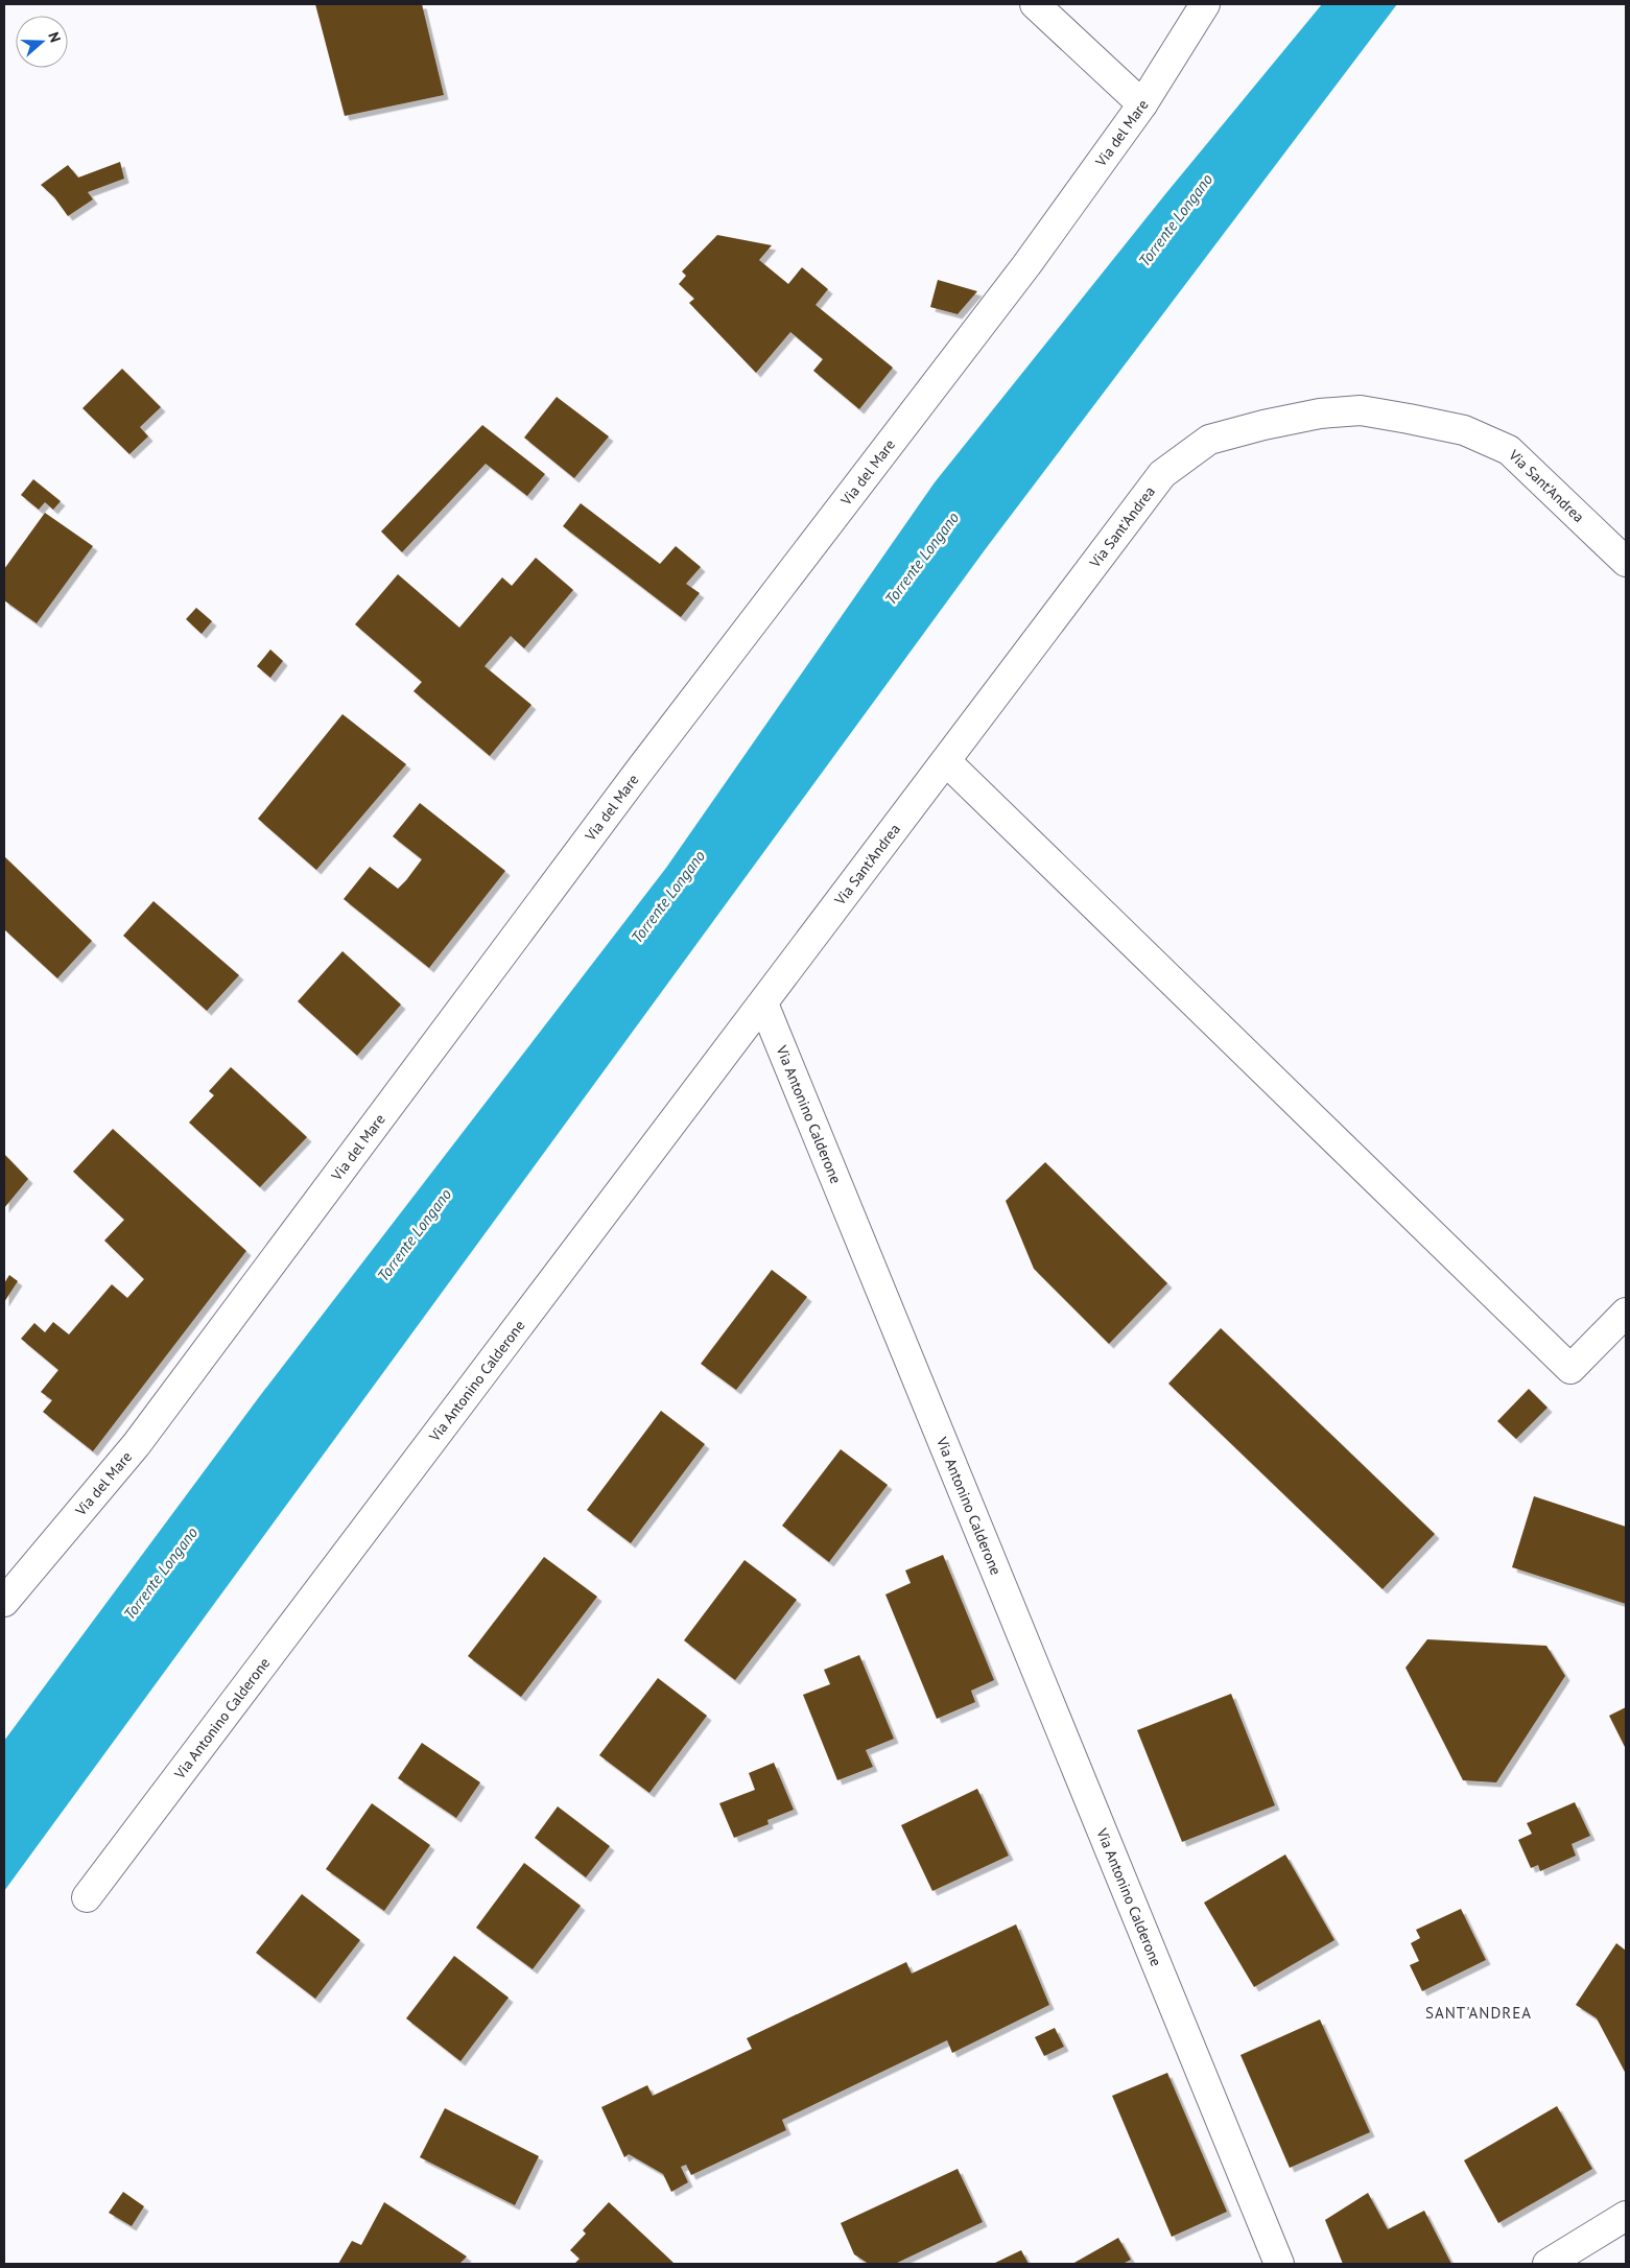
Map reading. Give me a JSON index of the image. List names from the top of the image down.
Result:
{
  "streets": {
    "street": ["Via del Mare", "Via Sant'Andrea", "Via Antonino Calderone"]
  },
  "crossings": [
    ["Via Sant'Andrea", "Via Antonino Calderone"]
  ],
  "districts": ["SANT'ANDREA"],
  "water": ["Torrente Longano"],
  "north": "right"
}
